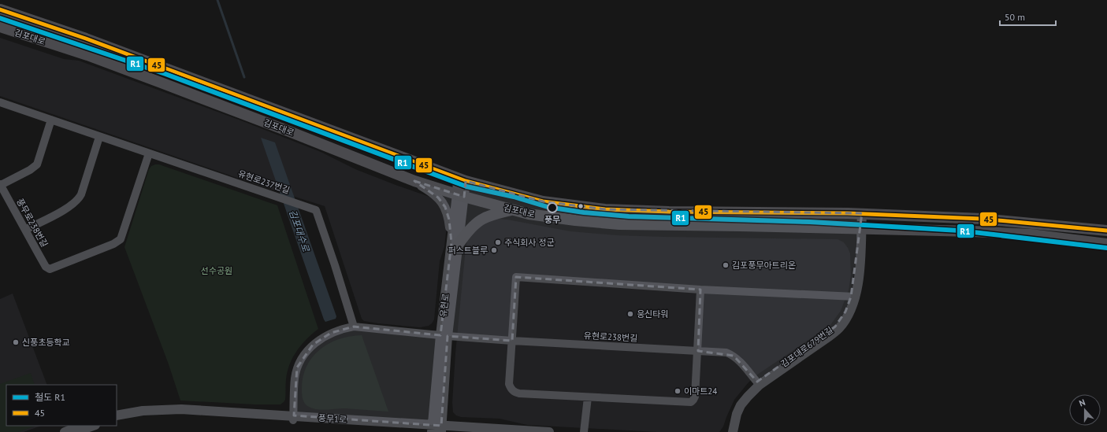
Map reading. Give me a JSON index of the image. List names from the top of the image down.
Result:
{
  "streets": {
    "main road": ["김포대로"],
    "street": [
      "유현로237번길",
      "풍무로238번길",
      "유현로",
      "유현로238번길",
      "김포대로679번길",
      "풍무1로"
    ]
  },
  "crossings": [
    ["김포대로", "유현로"],
    ["김포대로", "김포대로679번길"],
    ["유현로237번길", "풍무로238번길"],
    ["유현로", "유현로238번길"],
    ["유현로", "풍무1로"],
    ["유현로238번길", "김포대로679번길"]
  ],
  "water": ["김포대수로"],
  "parks": ["선수공원"],
  "places": [
    "풍무",
    "주식회사 정군",
    "퍼스트블루",
    "김포풍무아트리온",
    "웅신타워",
    "신풍초등학교",
    "이마트24"
  ],
  "lines": ["transit line 45", "rail line R1"],
  "legend": ["철도 R1", "45"],
  "scale_bar": "50 m",
  "north": "top"
}
